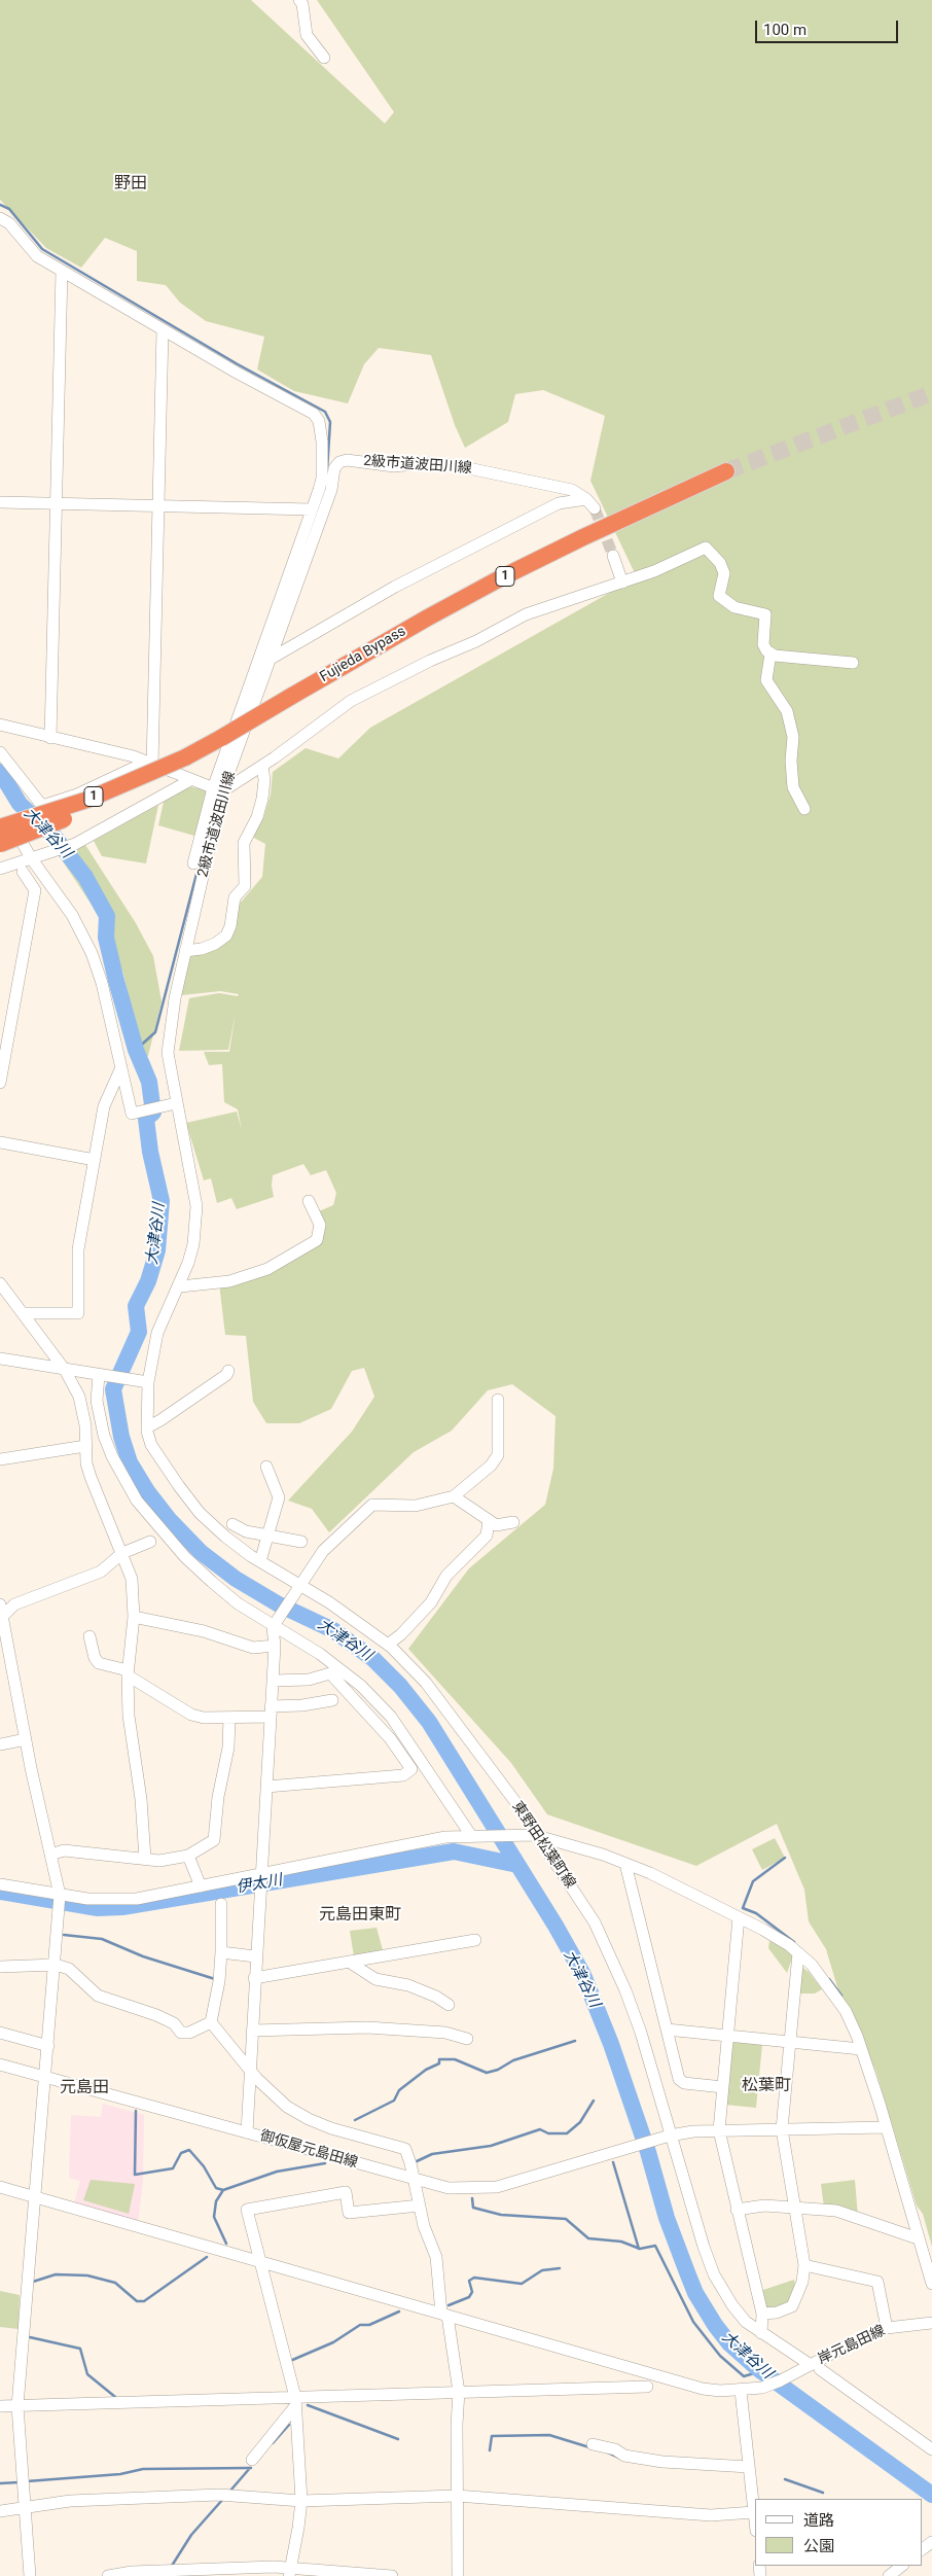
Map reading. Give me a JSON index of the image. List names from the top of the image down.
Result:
{
  "streets": {
    "highway": ["1", "Fujieda Bypass"],
    "street": [
      "2級市道波田川線",
      "東野田松葉町線",
      "御仮屋元島田線",
      "岸元島田線"
    ]
  },
  "crossings": [
    ["2級市道波田川線", "東野田松葉町線"],
    ["1", "Fujieda Bypass"],
    ["東野田松葉町線", "御仮屋元島田線"],
    ["東野田松葉町線", "岸元島田線"]
  ],
  "districts": [
    "野田",
    "元島田東町",
    "松葉町",
    "元島田"
  ],
  "water": ["大津谷川", "伊太川"],
  "legend": ["道路", "公園"],
  "scale_bar": "100 m"
}
